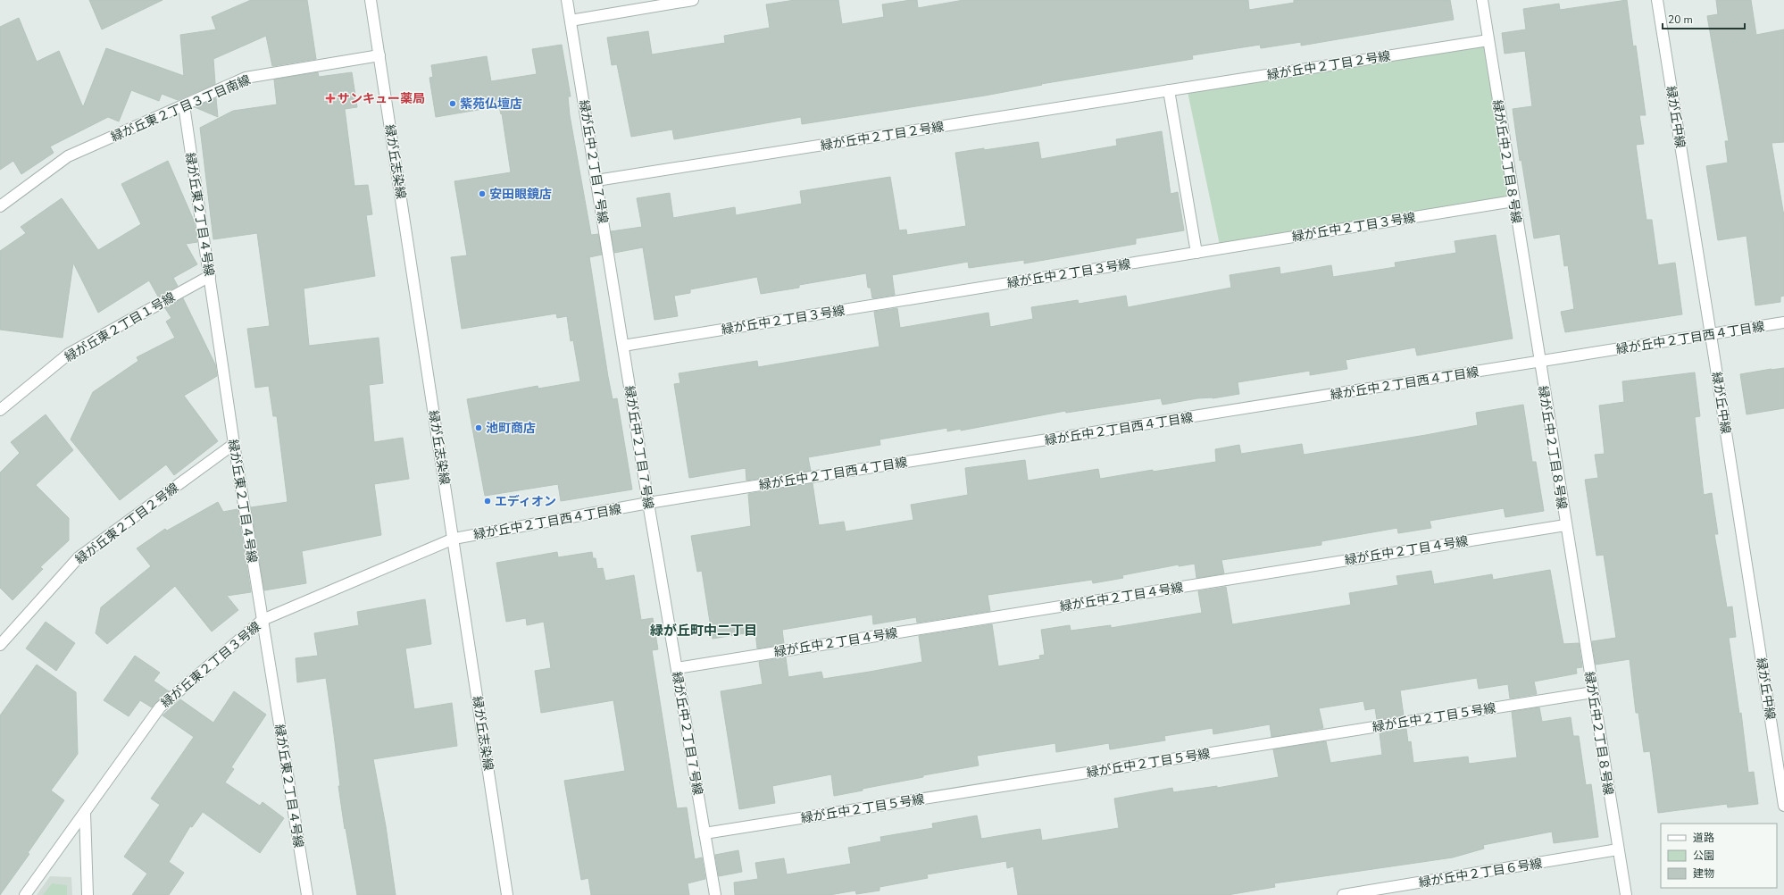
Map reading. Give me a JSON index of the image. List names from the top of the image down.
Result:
{
  "streets": {
    "street": [
      "緑が丘中２丁目２号線",
      "緑が丘東２丁目３丁目南線",
      "緑が丘中線",
      "緑が丘志染線",
      "緑が丘中２丁目７号線",
      "緑が丘中２丁目８号線",
      "緑が丘東２丁目４号線",
      "緑が丘中２丁目３号線",
      "緑が丘東２丁目１号線",
      "緑が丘中２丁目西４丁目線",
      "緑が丘東２丁目２号線",
      "緑が丘中２丁目４号線",
      "緑が丘東２丁目３号線",
      "緑が丘中２丁目５号線",
      "緑が丘中２丁目６号線"
    ]
  },
  "crossings": [
    ["緑が丘中２丁目２号線", "緑が丘中２丁目７号線"],
    ["緑が丘中２丁目２号線", "緑が丘中２丁目８号線"],
    ["緑が丘東２丁目３丁目南線", "緑が丘志染線"],
    ["緑が丘東２丁目３丁目南線", "緑が丘東２丁目４号線"],
    ["緑が丘中線", "緑が丘中２丁目西４丁目線"],
    ["緑が丘志染線", "緑が丘中２丁目西４丁目線"],
    ["緑が丘志染線", "緑が丘東２丁目３号線"],
    ["緑が丘中２丁目７号線", "緑が丘中２丁目３号線"],
    ["緑が丘中２丁目７号線", "緑が丘中２丁目西４丁目線"],
    ["緑が丘中２丁目７号線", "緑が丘中２丁目４号線"],
    ["緑が丘中２丁目７号線", "緑が丘中２丁目５号線"],
    ["緑が丘中２丁目８号線", "緑が丘中２丁目３号線"],
    ["緑が丘中２丁目８号線", "緑が丘中２丁目西４丁目線"],
    ["緑が丘中２丁目８号線", "緑が丘中２丁目４号線"],
    ["緑が丘中２丁目８号線", "緑が丘中２丁目５号線"],
    ["緑が丘中２丁目８号線", "緑が丘中２丁目６号線"],
    ["緑が丘東２丁目４号線", "緑が丘東２丁目１号線"],
    ["緑が丘東２丁目４号線", "緑が丘東２丁目２号線"],
    ["緑が丘東２丁目４号線", "緑が丘東２丁目３号線"],
    ["緑が丘中２丁目西４丁目線", "緑が丘東２丁目３号線"]
  ],
  "districts": ["緑が丘町中二丁目"],
  "places": {
    "health": ["サンキュー薬局"],
    "other": [
      "紫苑仏壇店",
      "安田眼鏡店",
      "池町商店",
      "エディオン"
    ]
  },
  "legend": ["道路", "公園", "建物"],
  "scale_bar": "20 m"
}
